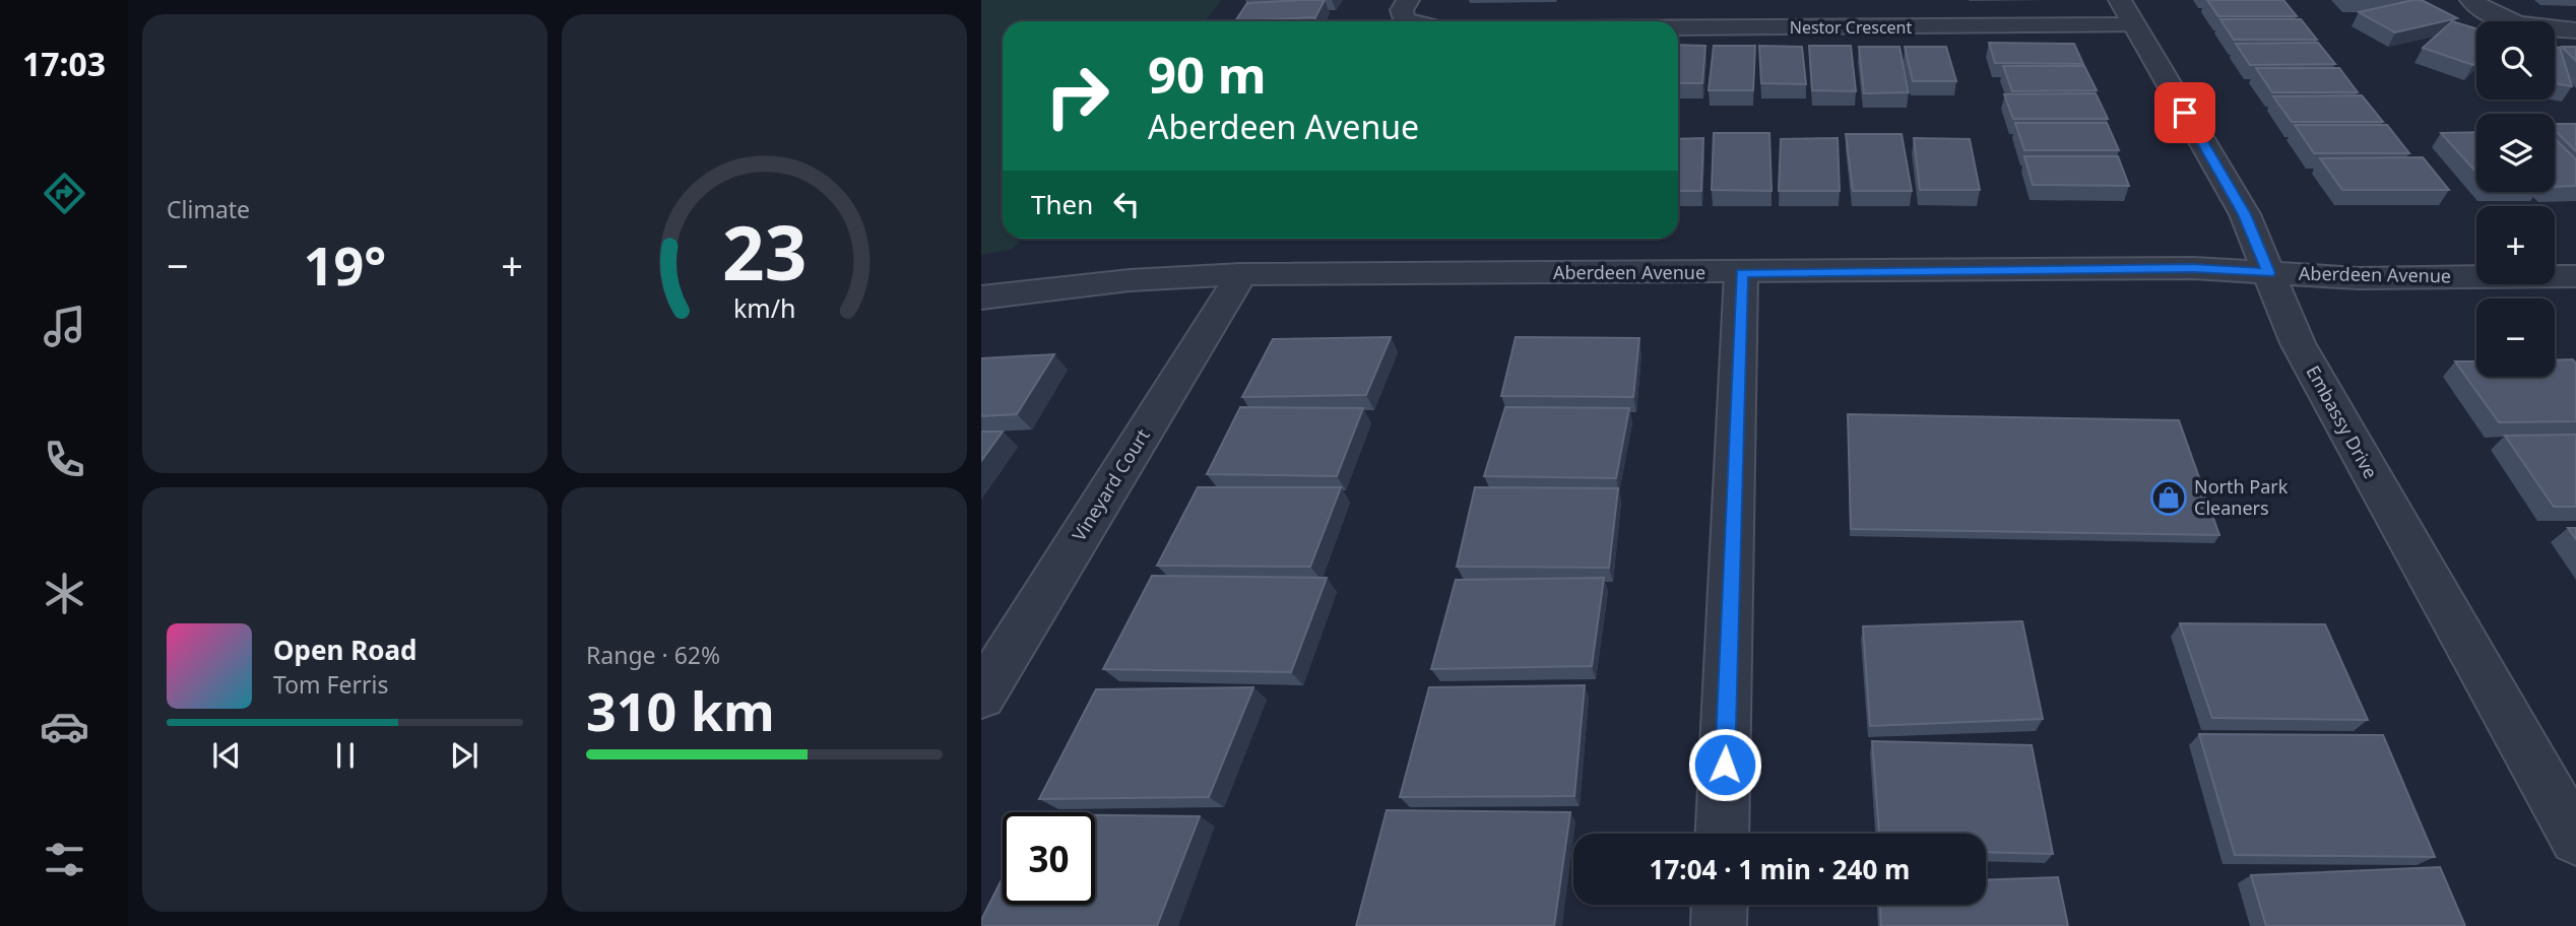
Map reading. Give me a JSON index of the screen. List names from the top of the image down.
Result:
{
  "streets": {
    "street": [
      "Nestor Crescent",
      "Aberdeen Avenue",
      "Embassy Drive",
      "Vineyard Court"
    ]
  },
  "crossings": [
    ["Nestor Crescent", "Embassy Drive"],
    ["Aberdeen Avenue", "Embassy Drive"],
    ["Aberdeen Avenue", "Vineyard Court"]
  ],
  "places": {
    "shop": ["North Park Cleaners"]
  },
  "page": {
    "tabs": "17:03",
    "tile": [
      "Climate",
      ["Range · 62%", "310 km"]
    ],
    "map_buttons": ["+", "−"],
    "turn": ["90 m", "Aberdeen Avenue"],
    "then": "Then",
    "heat": ["−", "19°", "+"],
    "song": ["Open Road", "Tom Ferris"],
    "limit": "30",
    "trip": "17:04 · 1 min · 240 m",
    "gauge": ["23", "km/h"]
  }
}
